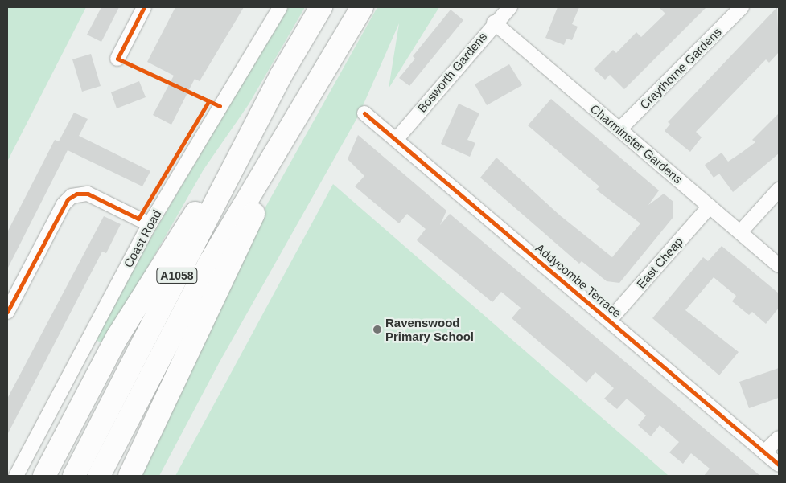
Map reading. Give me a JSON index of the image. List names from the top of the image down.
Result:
{
  "streets": {
    "highway": ["A1058"],
    "street": [
      "Craythorne Gardens",
      "Bosworth Gardens",
      "Charminster Gardens",
      "Coast Road",
      "East Cheap",
      "Addycombe Terrace"
    ]
  },
  "crossings": [
    ["Craythorne Gardens", "Charminster Gardens"],
    ["Bosworth Gardens", "Charminster Gardens"],
    ["Bosworth Gardens", "Addycombe Terrace"],
    ["Charminster Gardens", "East Cheap"],
    ["East Cheap", "Addycombe Terrace"]
  ],
  "places": ["Ravenswood Primary School"]
}
